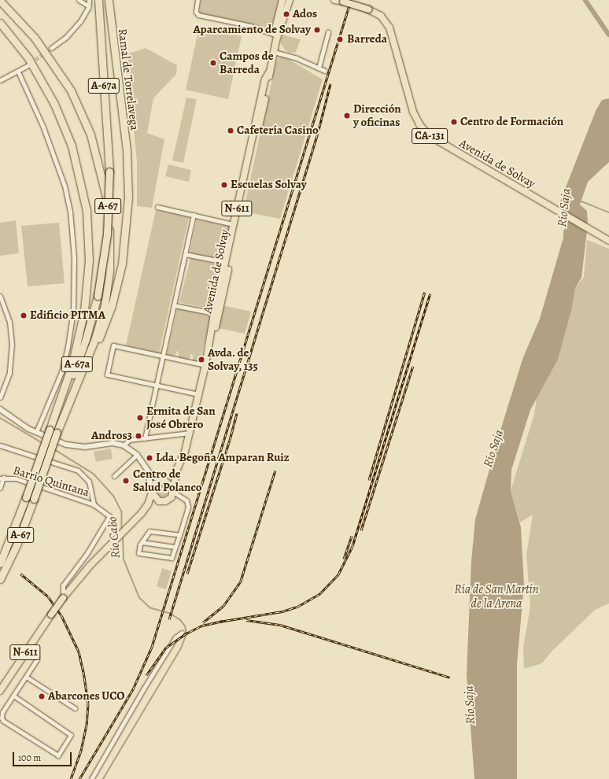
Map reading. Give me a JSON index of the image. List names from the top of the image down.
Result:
{
  "streets": {
    "highway": ["Ramal de Torrelavega", "A-67a", "A-67"],
    "main road": ["CA-131", "Avenida de Solvay", "N-611"],
    "street": ["Barrio Quintana"]
  },
  "crossings": [
    ["Ramal de Torrelavega", "A-67"],
    ["CA-131", "Avenida de Solvay"],
    ["Avenida de Solvay", "N-611"],
    ["N-611", "Barrio Quintana"]
  ],
  "water": ["Río Saja", "Río Cabo", "Ría de San Martín de la Arena"],
  "places": [
    "Ados",
    "Aparcamiento de Solvay",
    "Barreda",
    "Campos de Barreda",
    "Dirección y oficinas",
    "Centro de Formación",
    "Cafetería Casino",
    "Escuelas Solvay",
    "Edificio PITMA",
    "Avda. de Solvay, 135",
    "Ermita de San José Obrero",
    "Andros3",
    "Lda. Begoña Amparan Ruiz",
    "Centro de Salud Polanco",
    "Abarcones UCO"
  ],
  "scale_bar": "100 m"
}
